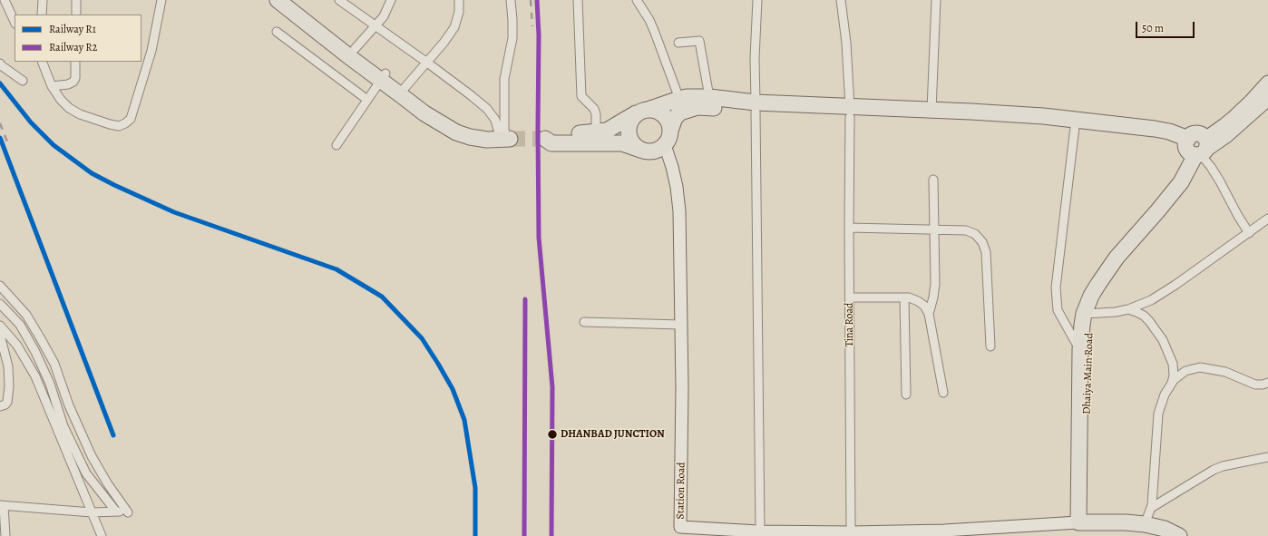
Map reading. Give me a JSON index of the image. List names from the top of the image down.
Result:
{
  "streets": {
    "highway": ["Dhaiya Main Road"],
    "street": ["Tina Road", "Station Road"]
  },
  "crossings": [
    ["Tina Road", "Station Road"],
    ["Dhaiya Main Road", "Station Road"]
  ],
  "places": ["DHANBAD JUNCTION"],
  "lines": ["rail line R2", "rail line R1"],
  "legend": ["Railway R1", "Railway R2"],
  "scale_bar": "50 m"
}
